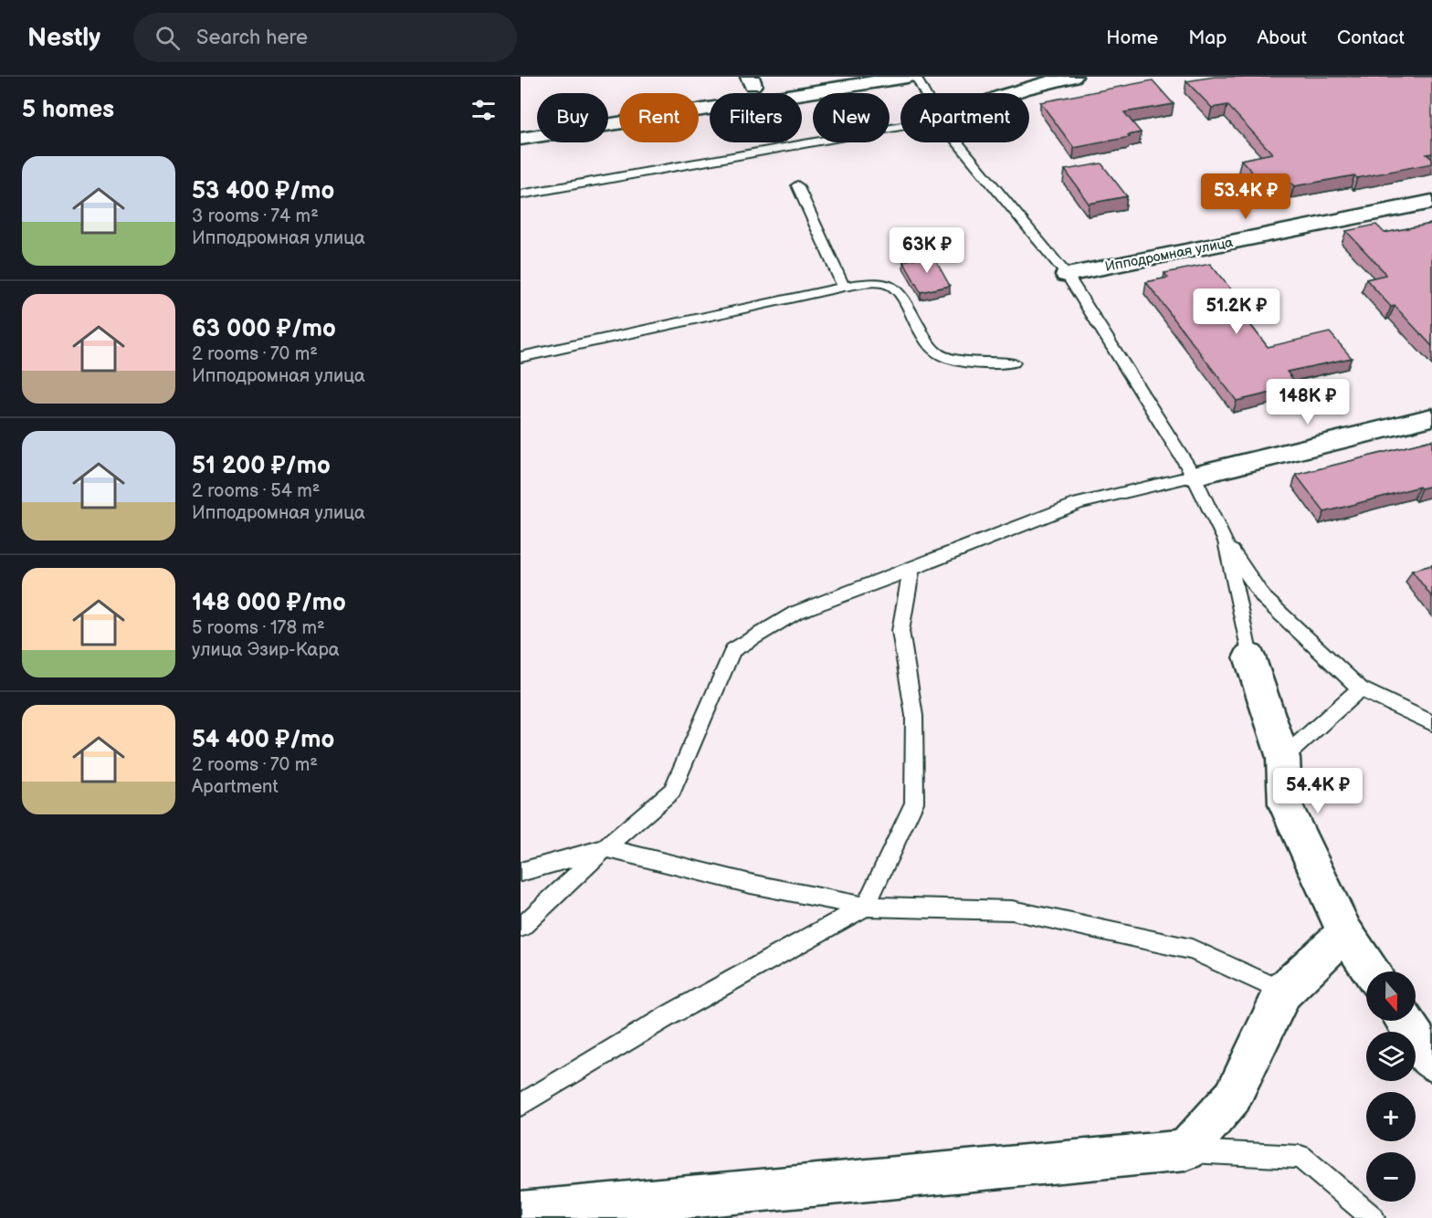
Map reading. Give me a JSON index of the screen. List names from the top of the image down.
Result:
{
  "streets": {
    "street": ["Ипподромная улица"]
  },
  "north": "bottom",
  "page": {
    "header": "Nestly",
    "search": "Search here",
    "nav": [
      "Home",
      "Map",
      "About",
      "Contact"
    ],
    "heading": "5 homes",
    "chip": [
      "Buy",
      "Rent",
      "Filters",
      "New",
      "Apartment"
    ],
    "list": [
      {
        "name": "53 400 ₽/mo",
        "note": "3 rooms · 74 m² · Ипподромная улица"
      },
      {
        "name": "63 000 ₽/mo",
        "note": "2 rooms · 70 m² · Ипподромная улица"
      },
      {
        "name": "51 200 ₽/mo",
        "note": "2 rooms · 54 m² · Ипподромная улица"
      },
      {
        "name": "148 000 ₽/mo",
        "note": "5 rooms · 178 m² · улица Эзир-Кара"
      },
      {
        "name": "54 400 ₽/mo",
        "note": "2 rooms · 70 m² · Apartment"
      }
    ],
    "price": [
      "53.4K ₽",
      "63K ₽",
      "51.2K ₽",
      "148K ₽",
      "54.4K ₽"
    ],
    "map_buttons": ["+", "−"]
  }
}
